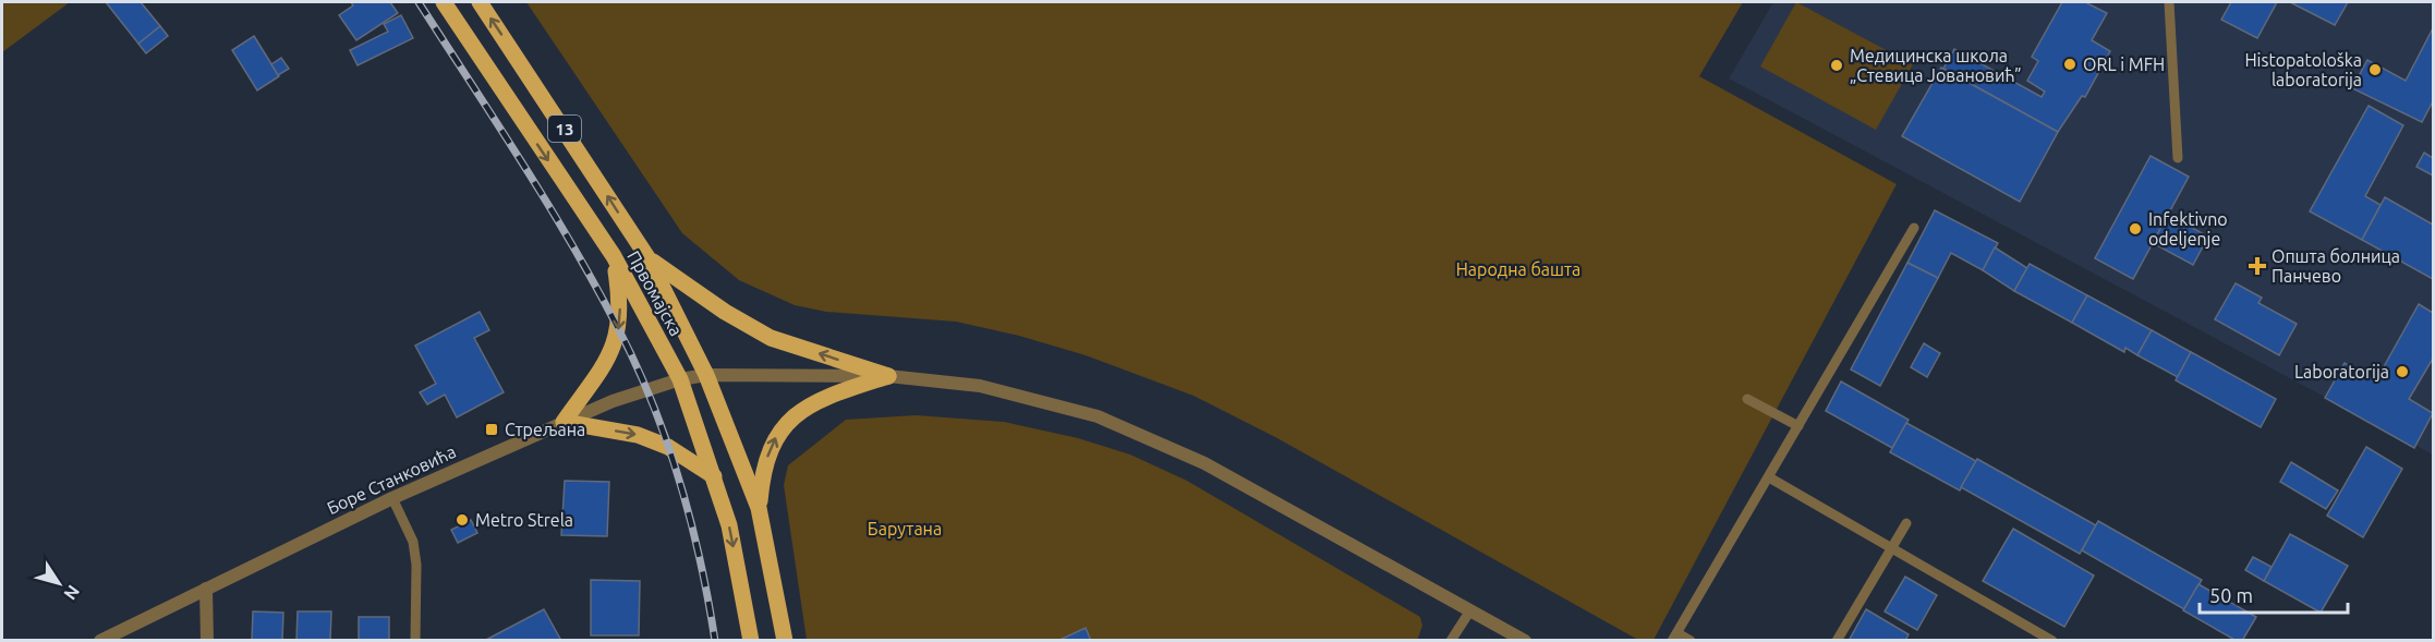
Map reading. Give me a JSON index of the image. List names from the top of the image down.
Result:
{
  "streets": {
    "main road": ["13", "Првомајска"],
    "street": ["Боре Станковића"]
  },
  "crossings": [
    ["Првомајска", "Боре Станковића"]
  ],
  "parks": ["Народна башта", "Барутана"],
  "places": {
    "other": [
      "ORL i MFH",
      "Медицинска школа „Стевица Јовановић”",
      "Histopatološka laboratorija",
      "Infektivno odeljenje",
      "Laboratorija",
      "Metro Strela"
    ],
    "health": ["Општа болница Панчево"],
    "transit": ["Стрељана"]
  },
  "scale_bar": "50 m",
  "north": "bottom right"
}
